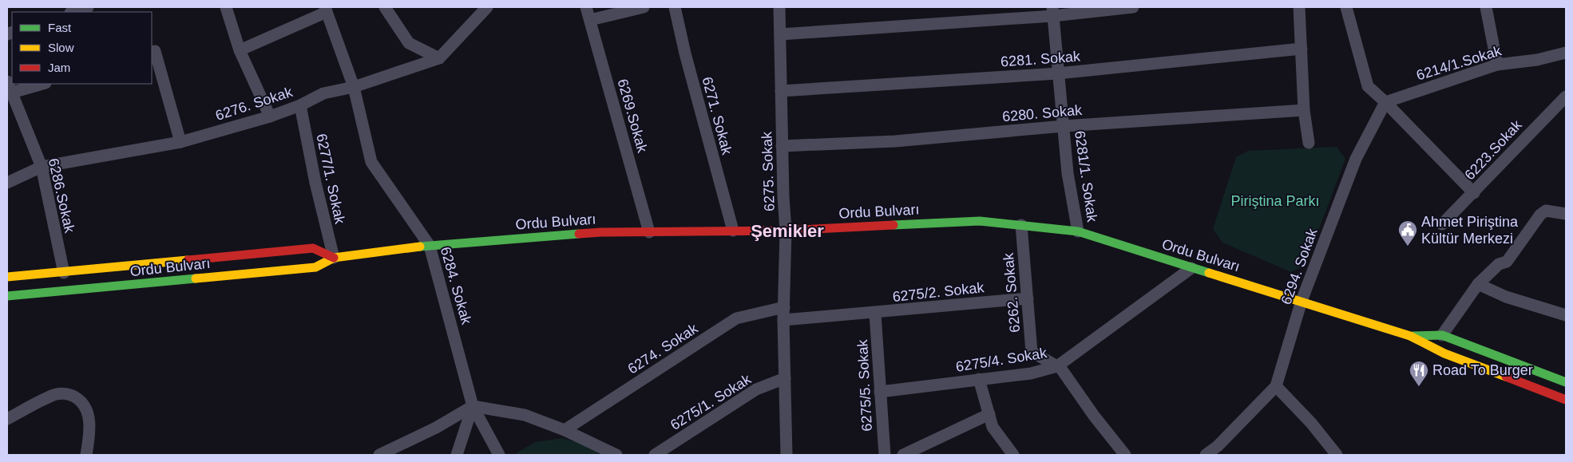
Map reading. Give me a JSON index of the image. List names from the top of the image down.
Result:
{
  "streets": {
    "main road": ["Ordu Bulvarı"],
    "street": [
      "6281. Sokak",
      "6214/1.Sokak",
      "6276. Sokak",
      "6280. Sokak",
      "6269.Sokak",
      "6271. Sokak",
      "6223.Sokak",
      "6275. Sokak",
      "6281/1. Sokak",
      "6277/1. Sokak",
      "6286.Sokak",
      "6294. Sokak",
      "6284. Sokak",
      "6275/2. Sokak",
      "6262. Sokak",
      "6274. Sokak",
      "6275/4. Sokak",
      "6275/5. Sokak",
      "6275/1. Sokak"
    ]
  },
  "crossings": [
    ["6281. Sokak", "6275. Sokak"],
    ["6281. Sokak", "6281/1. Sokak"],
    ["6214/1.Sokak", "6294. Sokak"],
    ["6276. Sokak", "6277/1. Sokak"],
    ["6276. Sokak", "6286.Sokak"],
    ["6276. Sokak", "6284. Sokak"],
    ["6280. Sokak", "6275. Sokak"],
    ["6280. Sokak", "6281/1. Sokak"],
    ["6269.Sokak", "Ordu Bulvarı"],
    ["6271. Sokak", "Ordu Bulvarı"],
    ["6275. Sokak", "Ordu Bulvarı"],
    ["6275. Sokak", "6275/2. Sokak"],
    ["6275. Sokak", "6274. Sokak"],
    ["6275. Sokak", "6275/1. Sokak"],
    ["6281/1. Sokak", "Ordu Bulvarı"],
    ["6277/1. Sokak", "Ordu Bulvarı"],
    ["6286.Sokak", "Ordu Bulvarı"],
    ["Ordu Bulvarı", "6294. Sokak"],
    ["Ordu Bulvarı", "6284. Sokak"],
    ["Ordu Bulvarı", "6262. Sokak"],
    ["Ordu Bulvarı", "6275/4. Sokak"],
    ["6275/2. Sokak", "6262. Sokak"],
    ["6275/2. Sokak", "6275/5. Sokak"],
    ["6262. Sokak", "6275/4. Sokak"],
    ["6275/4. Sokak", "6275/5. Sokak"]
  ],
  "districts": ["Şemikler"],
  "parks": ["Piriştina Parkı"],
  "places": {
    "public building": ["Ahmet Piriştina Kültür Merkezi"],
    "restaurant": ["Road To Burger"]
  },
  "legend": ["Fast", "Slow", "Jam"]
}
